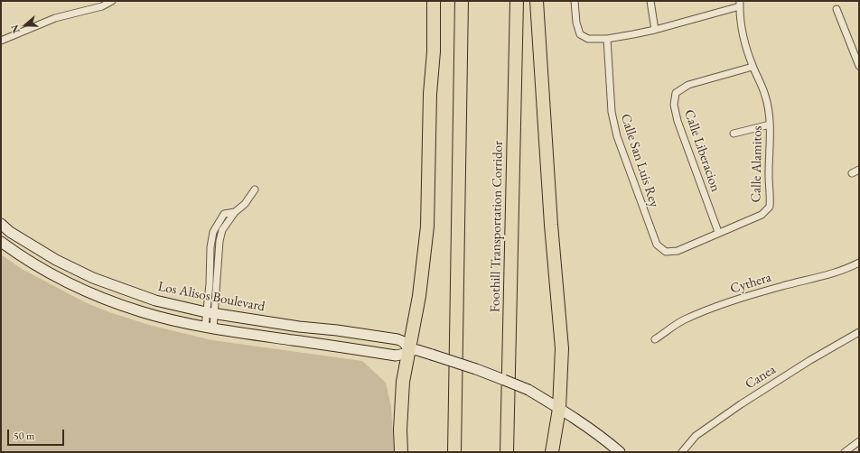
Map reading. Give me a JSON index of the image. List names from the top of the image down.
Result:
{
  "streets": {
    "highway": ["Foothill Transportation Corridor"],
    "main road": ["Los Alisos Boulevard"],
    "street": [
      "Calle Liberacion",
      "Calle San Luis Rey",
      "Calle Alamitos",
      "Cythera",
      "Canea"
    ]
  },
  "crossings": [
    ["Calle Liberacion", "Calle Alamitos"],
    ["Calle San Luis Rey", "Calle Alamitos"]
  ],
  "scale_bar": "50 m",
  "north": "left"
}
